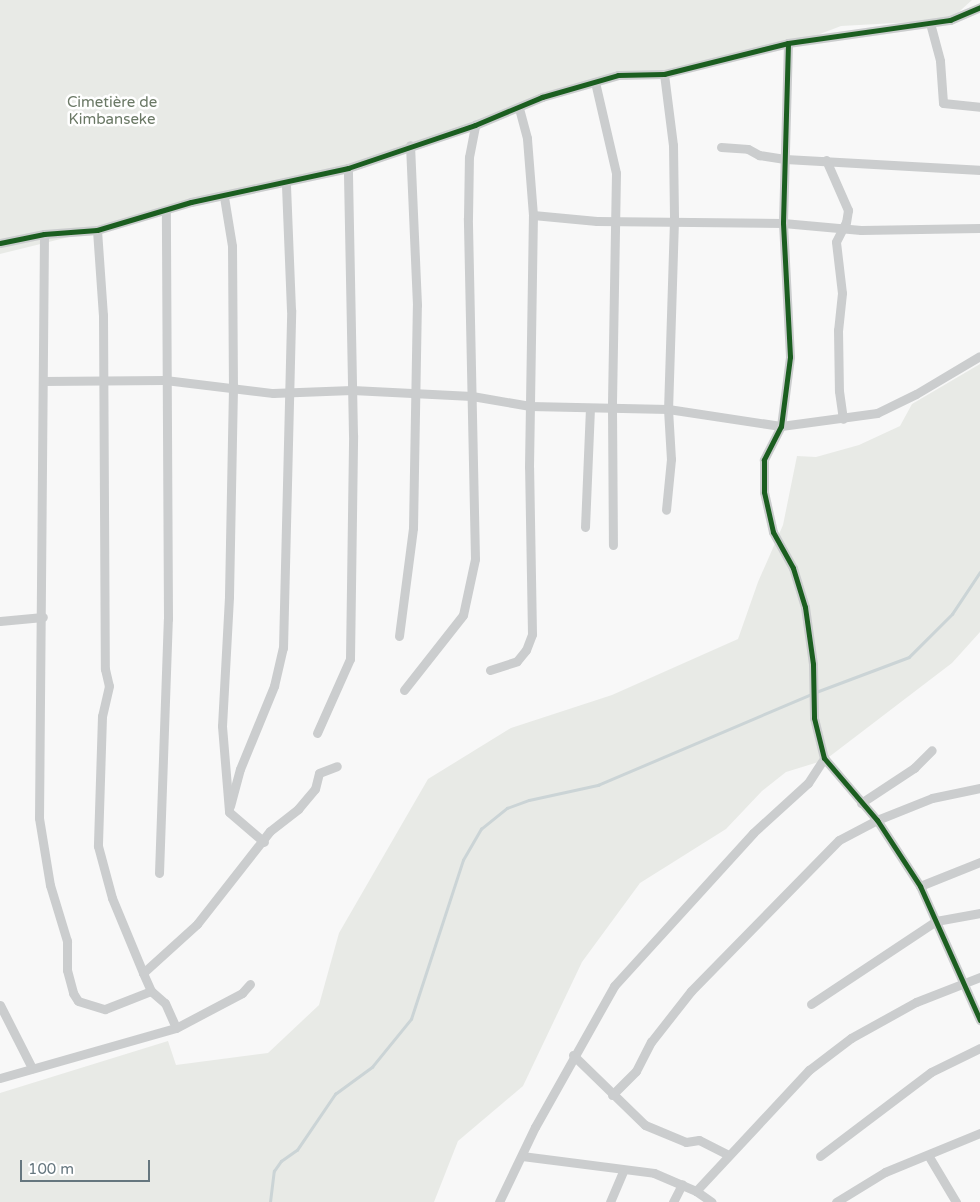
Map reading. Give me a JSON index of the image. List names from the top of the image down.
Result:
{
  "parks": ["Cimetière de Kimbanseke"],
  "scale_bar": "100 m"
}
